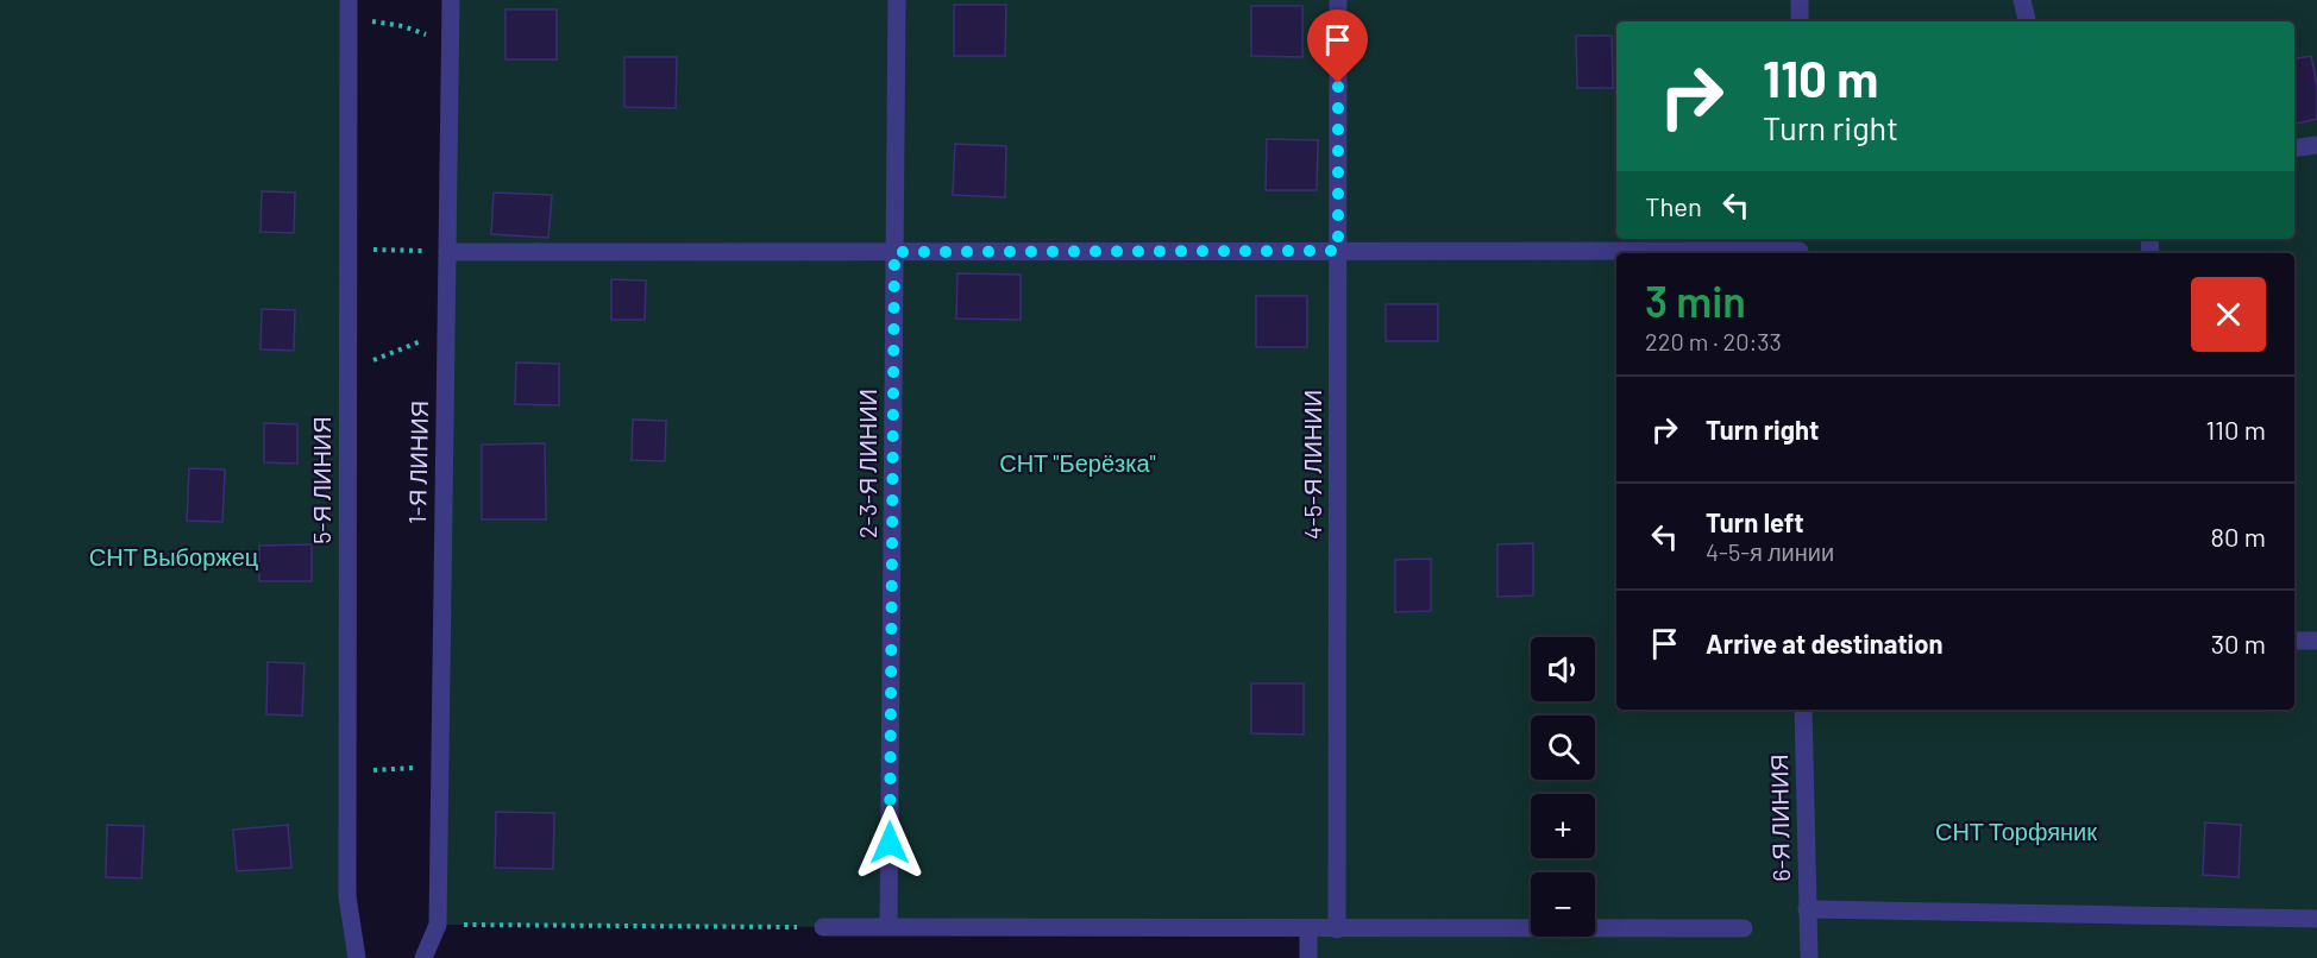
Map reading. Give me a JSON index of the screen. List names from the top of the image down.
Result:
{
  "streets": {
    "street": [
      "1-Я ЛИНИЯ",
      "2-3-Я ЛИНИИ",
      "4-5-Я ЛИНИИ",
      "5-Я ЛИНИЯ",
      "6-Я ЛИНИЯ"
    ]
  },
  "parks": ["СНТ \"Берёзка\"", "СНТ Выборжец", "СНТ Торфяник"],
  "page": {
    "turn": ["110 m", "Turn right"],
    "then": "Then",
    "heading": ["3 min", "220 m · 20:33"],
    "list": [
      {
        "name": "Turn right",
        "value": "110 m"
      },
      {
        "name": "Turn left",
        "note": "4-5-я линии",
        "value": "80 m"
      },
      {
        "name": "Arrive at destination",
        "value": "30 m"
      }
    ],
    "map_buttons": ["+", "−"]
  }
}
